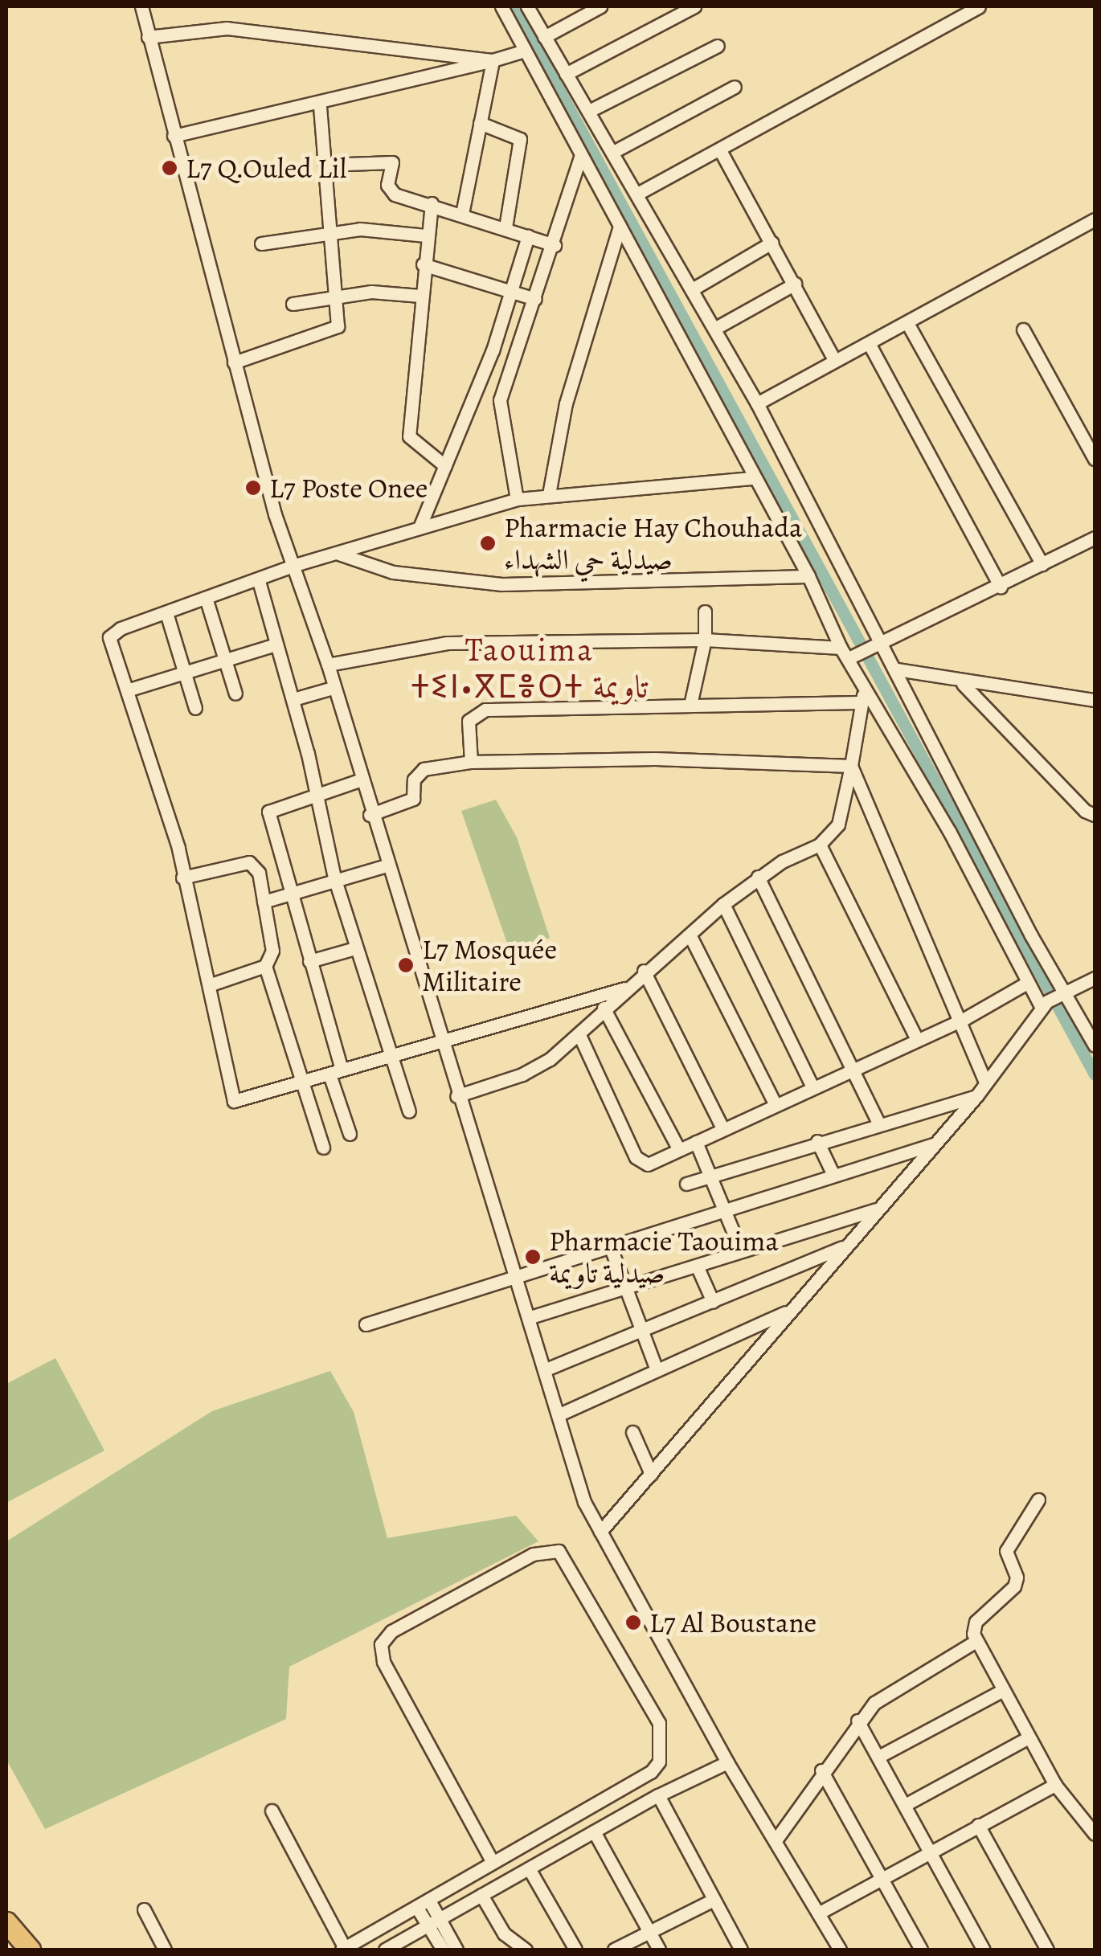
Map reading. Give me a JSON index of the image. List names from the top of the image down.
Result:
{
  "districts": ["Taouima ⵜⵉⵏ•ⴳⵎⴻⵔⵜ تاويمة"],
  "places": [
    "L7 Q.Ouled Lil",
    "L7 Poste Onee",
    "Pharmacie Hay Chouhada صيدلية حي الشهداء",
    "L7 Mosquée Militaire",
    "Pharmacie Taouima صيدلية تاويمة",
    "L7 Al Boustane"
  ]
}
